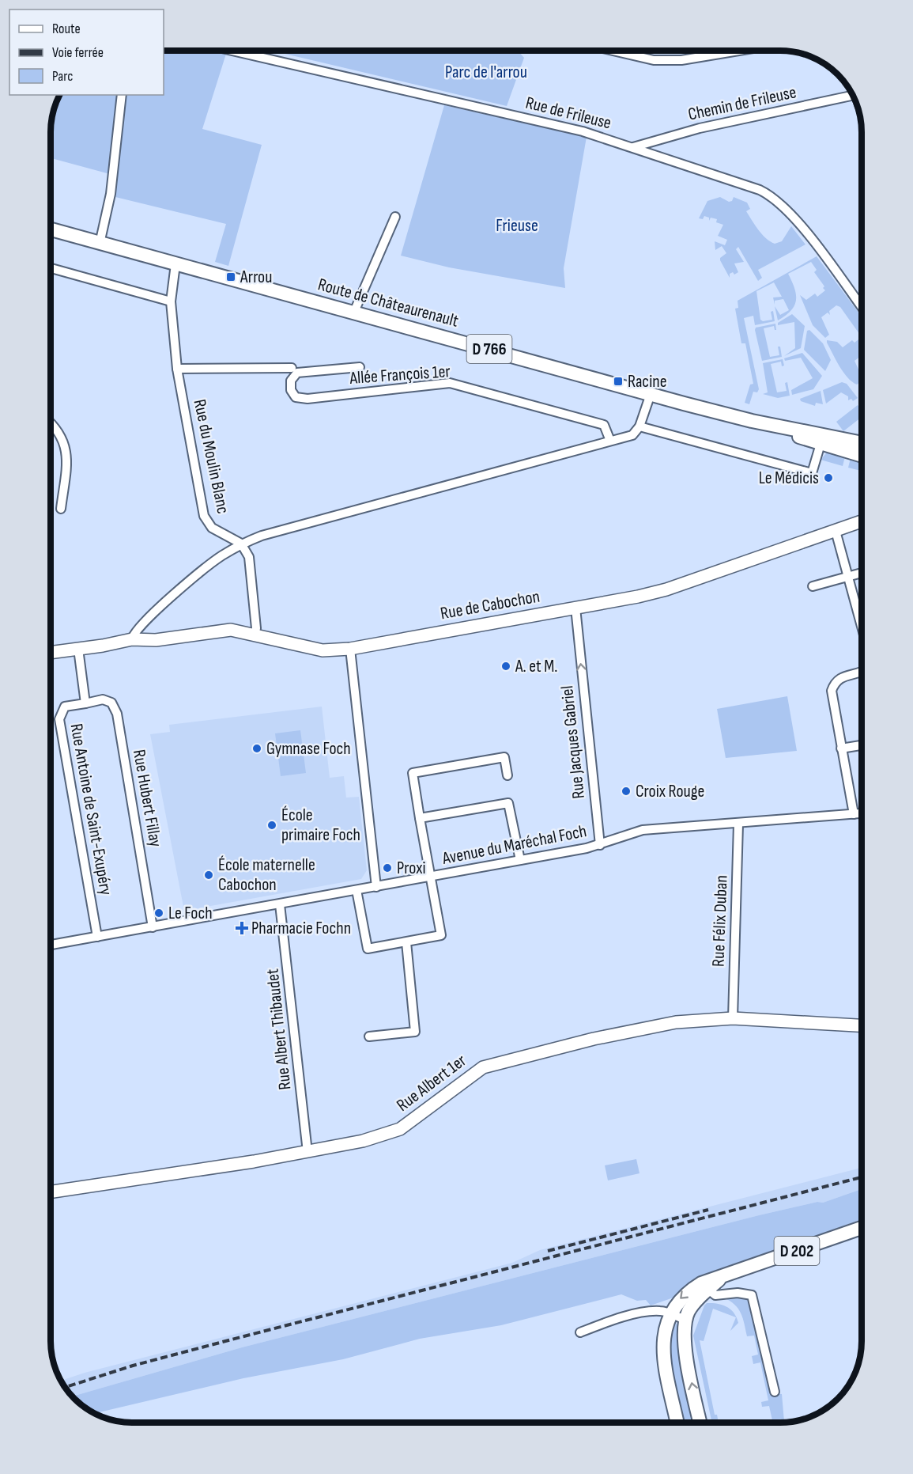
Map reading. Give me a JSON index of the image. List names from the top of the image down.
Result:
{
  "streets": {
    "main road": ["Route de Châteaurenault", "D 766", "D 202"],
    "street": [
      "Chemin de Frileuse",
      "Rue de Frileuse",
      "Allée François 1er",
      "Rue du Moulin Blanc",
      "Rue de Cabochon",
      "Rue Jacques Gabriel",
      "Rue Hubert Fillay",
      "Rue Antoine de Saint-Exupéry",
      "Avenue du Maréchal Foch",
      "Rue Félix Duban",
      "Rue Albert Thibaudet",
      "Rue Albert 1er"
    ]
  },
  "crossings": [
    ["Chemin de Frileuse", "Rue de Frileuse"],
    ["Route de Châteaurenault", "Rue du Moulin Blanc"],
    ["Rue de Cabochon", "Rue Jacques Gabriel"],
    ["Rue de Cabochon", "Rue Antoine de Saint-Exupéry"],
    ["Rue Jacques Gabriel", "Avenue du Maréchal Foch"],
    ["Rue Hubert Fillay", "Rue Antoine de Saint-Exupéry"],
    ["Rue Hubert Fillay", "Avenue du Maréchal Foch"],
    ["Rue Antoine de Saint-Exupéry", "Avenue du Maréchal Foch"],
    ["Avenue du Maréchal Foch", "Rue Félix Duban"],
    ["Avenue du Maréchal Foch", "Rue Albert Thibaudet"],
    ["Rue Félix Duban", "Rue Albert 1er"],
    ["Rue Albert Thibaudet", "Rue Albert 1er"]
  ],
  "one_way": ["Rue Jacques Gabriel"],
  "parks": ["Parc de l'arrou", "Frieuse"],
  "places": {
    "transit": ["Arrou", "Racine"],
    "other": [
      "Le Médicis",
      "A. et M.",
      "Gymnase Foch",
      "Croix Rouge",
      "École primaire Foch",
      "Proxi",
      "École maternelle Cabochon",
      "Le Foch"
    ],
    "health": ["Pharmacie Fochn"]
  },
  "legend": ["Route", "Voie ferrée", "Parc"]
}
